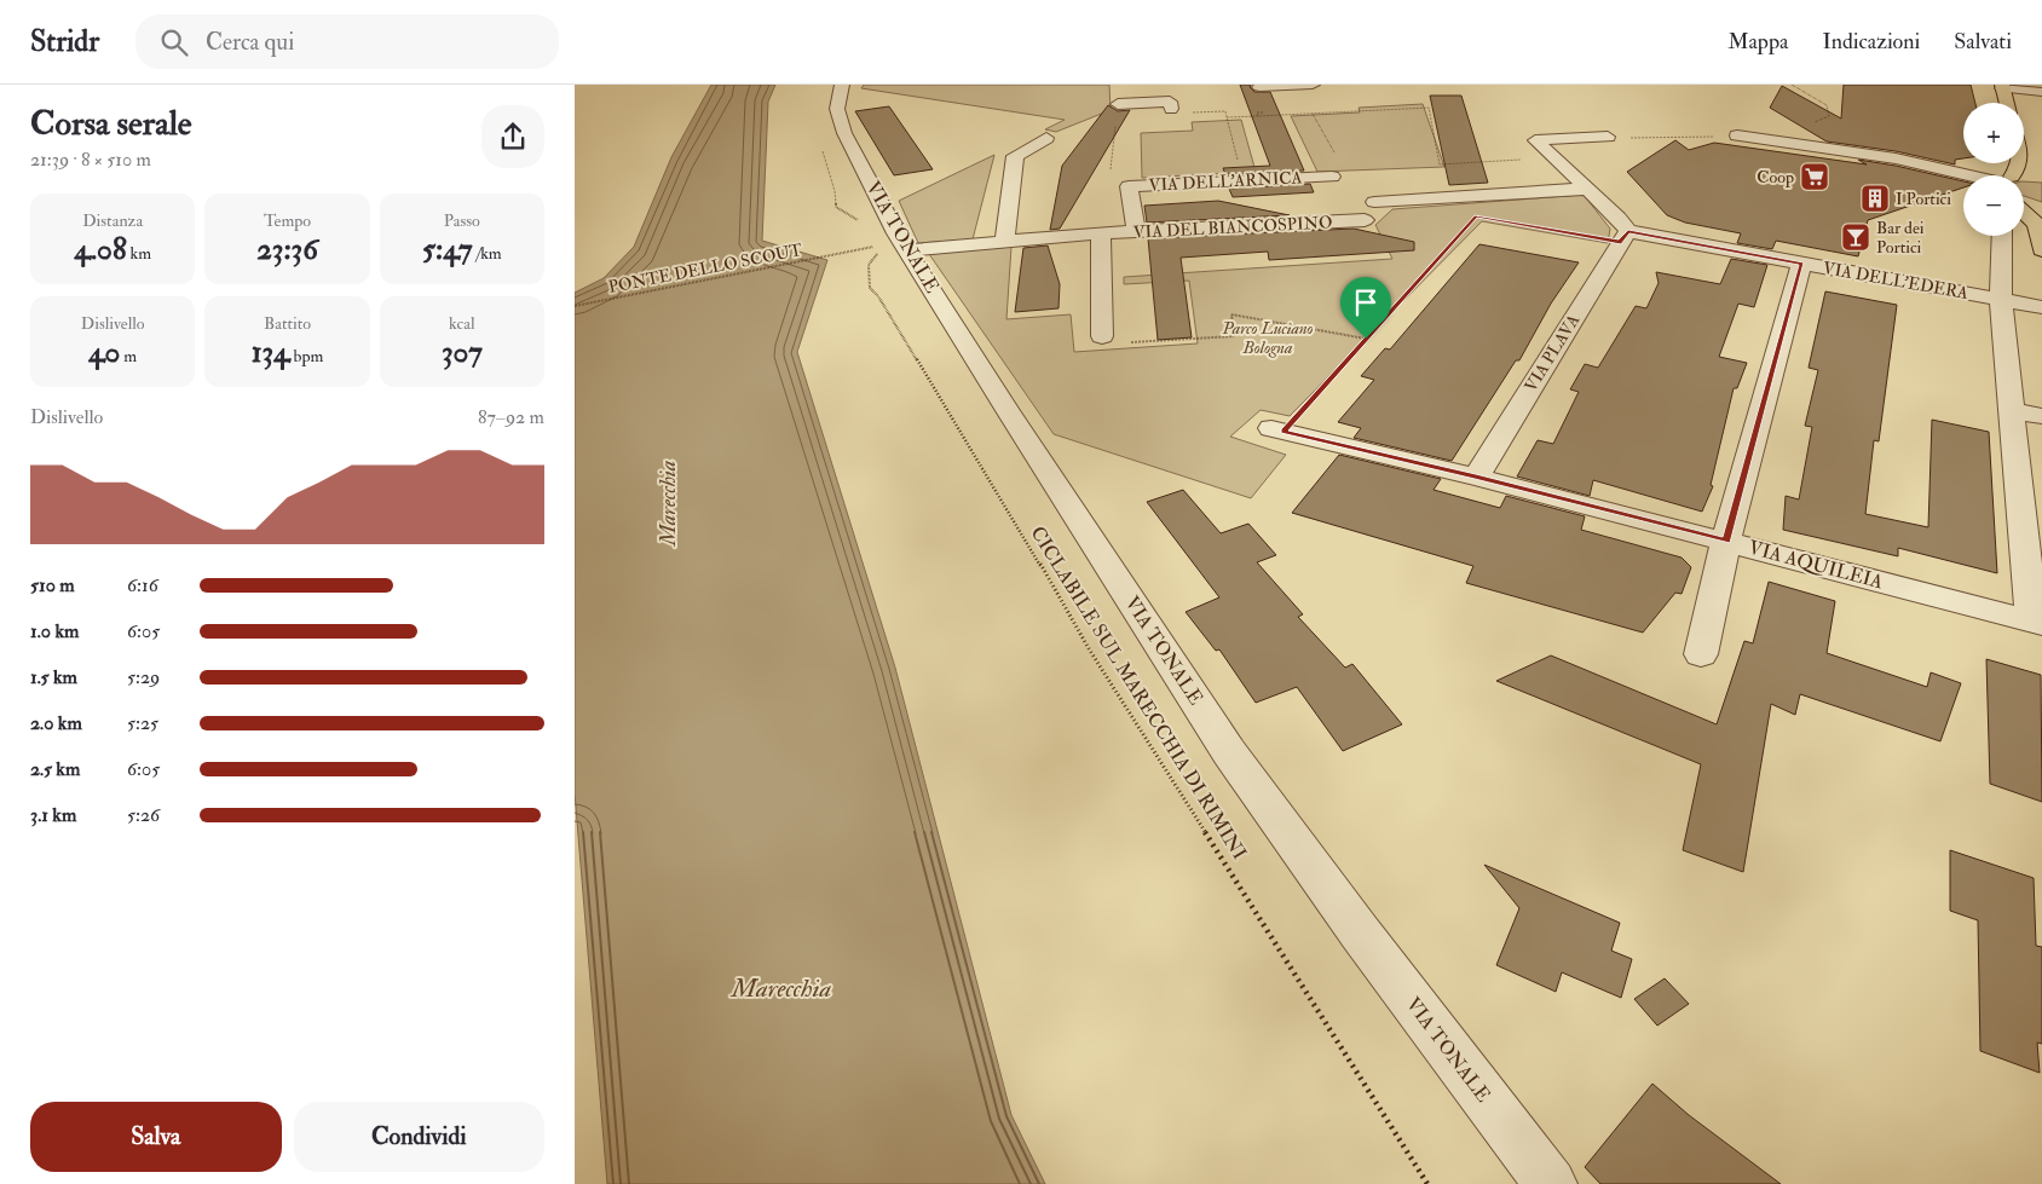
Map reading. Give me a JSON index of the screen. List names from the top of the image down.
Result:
{
  "streets": {
    "street": [
      "VIA DELL'ARNICA",
      "VIA DEL BIANCOSPINO",
      "VIA TONALE",
      "VIA DELL'EDERA",
      "VIA PLAVA",
      "VIA AQUILEIA"
    ],
    "path": ["PONTE DELLO SCOUT", "CICLABILE SUL MARECCHIA DI RIMINI"]
  },
  "crossings": [
    ["VIA DELL'ARNICA", "VIA DEL BIANCOSPINO"],
    ["VIA DEL BIANCOSPINO", "VIA TONALE"],
    ["VIA DEL BIANCOSPINO", "PONTE DELLO SCOUT"],
    ["VIA DEL BIANCOSPINO", "CICLABILE SUL MARECCHIA DI RIMINI"],
    ["VIA TONALE", "PONTE DELLO SCOUT"],
    ["VIA TONALE", "CICLABILE SUL MARECCHIA DI RIMINI"],
    ["PONTE DELLO SCOUT", "CICLABILE SUL MARECCHIA DI RIMINI"],
    ["VIA DELL'EDERA", "VIA PLAVA"],
    ["VIA PLAVA", "VIA AQUILEIA"]
  ],
  "water": ["Marecchia"],
  "parks": ["Parco Luciano Bologna"],
  "places": {
    "supermarket": ["Coop"],
    "building": ["I Portici"],
    "bar": ["Bar dei Portici"]
  },
  "page": {
    "header": "Stridr",
    "search": "Cerca qui",
    "nav": ["Mappa", "Indicazioni", "Salvati"],
    "heading": ["Corsa serale", "21:39 · 8 × 510 m"],
    "map_buttons": ["+", "−"],
    "stats": [
      ["Distanza", "4.08 km"],
      ["Tempo", "23:36"],
      ["Passo", "5:47 /km"],
      ["Dislivello", "40 m"],
      ["Battito", "134 bpm"],
      ["kcal", "307"]
    ],
    "chart": ["Dislivello", "87–92 m"],
    "list": [
      {
        "name": "510 m",
        "note": "6:16"
      },
      {
        "name": "1.0 km",
        "note": "6:05"
      },
      {
        "name": "1.5 km",
        "note": "5:29"
      },
      {
        "name": "2.0 km",
        "note": "5:25"
      },
      {
        "name": "2.5 km",
        "note": "6:05"
      },
      {
        "name": "3.1 km",
        "note": "5:26"
      }
    ],
    "buttons": ["Salva", "Condividi"]
  }
}
